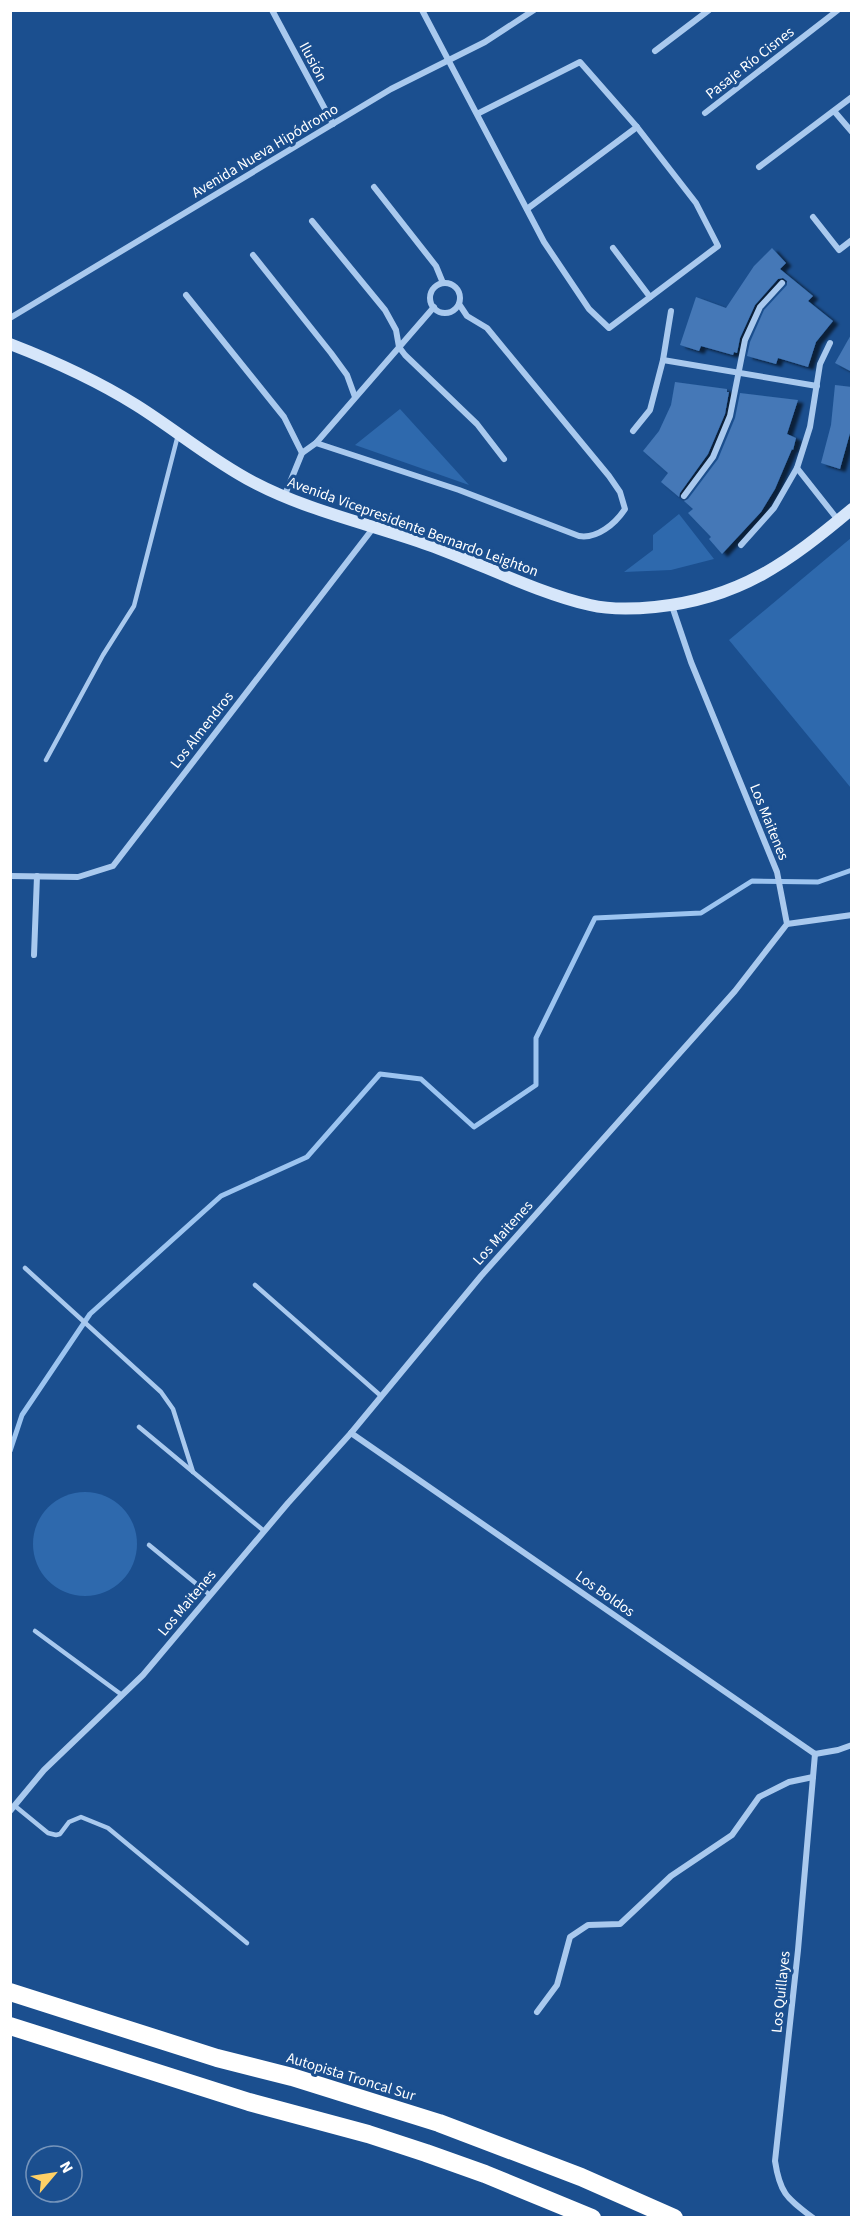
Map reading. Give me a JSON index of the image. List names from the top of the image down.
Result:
{
  "streets": {
    "highway": ["Autopista Troncal Sur"],
    "main road": ["Avenida Vicepresidente Bernardo Leighton"],
    "street": [
      "Ilusión",
      "Pasaje Río Cisnes",
      "Avenida Nueva Hipódromo",
      "Los Almendros",
      "Los Maitenes",
      "Los Boldos",
      "Los Quillayes"
    ]
  },
  "crossings": [
    ["Ilusión", "Avenida Nueva Hipódromo"],
    ["Avenida Vicepresidente Bernardo Leighton", "Los Almendros"],
    ["Avenida Vicepresidente Bernardo Leighton", "Los Maitenes"],
    ["Los Maitenes", "Los Boldos"],
    ["Los Boldos", "Los Quillayes"]
  ],
  "north": "top right"
}
